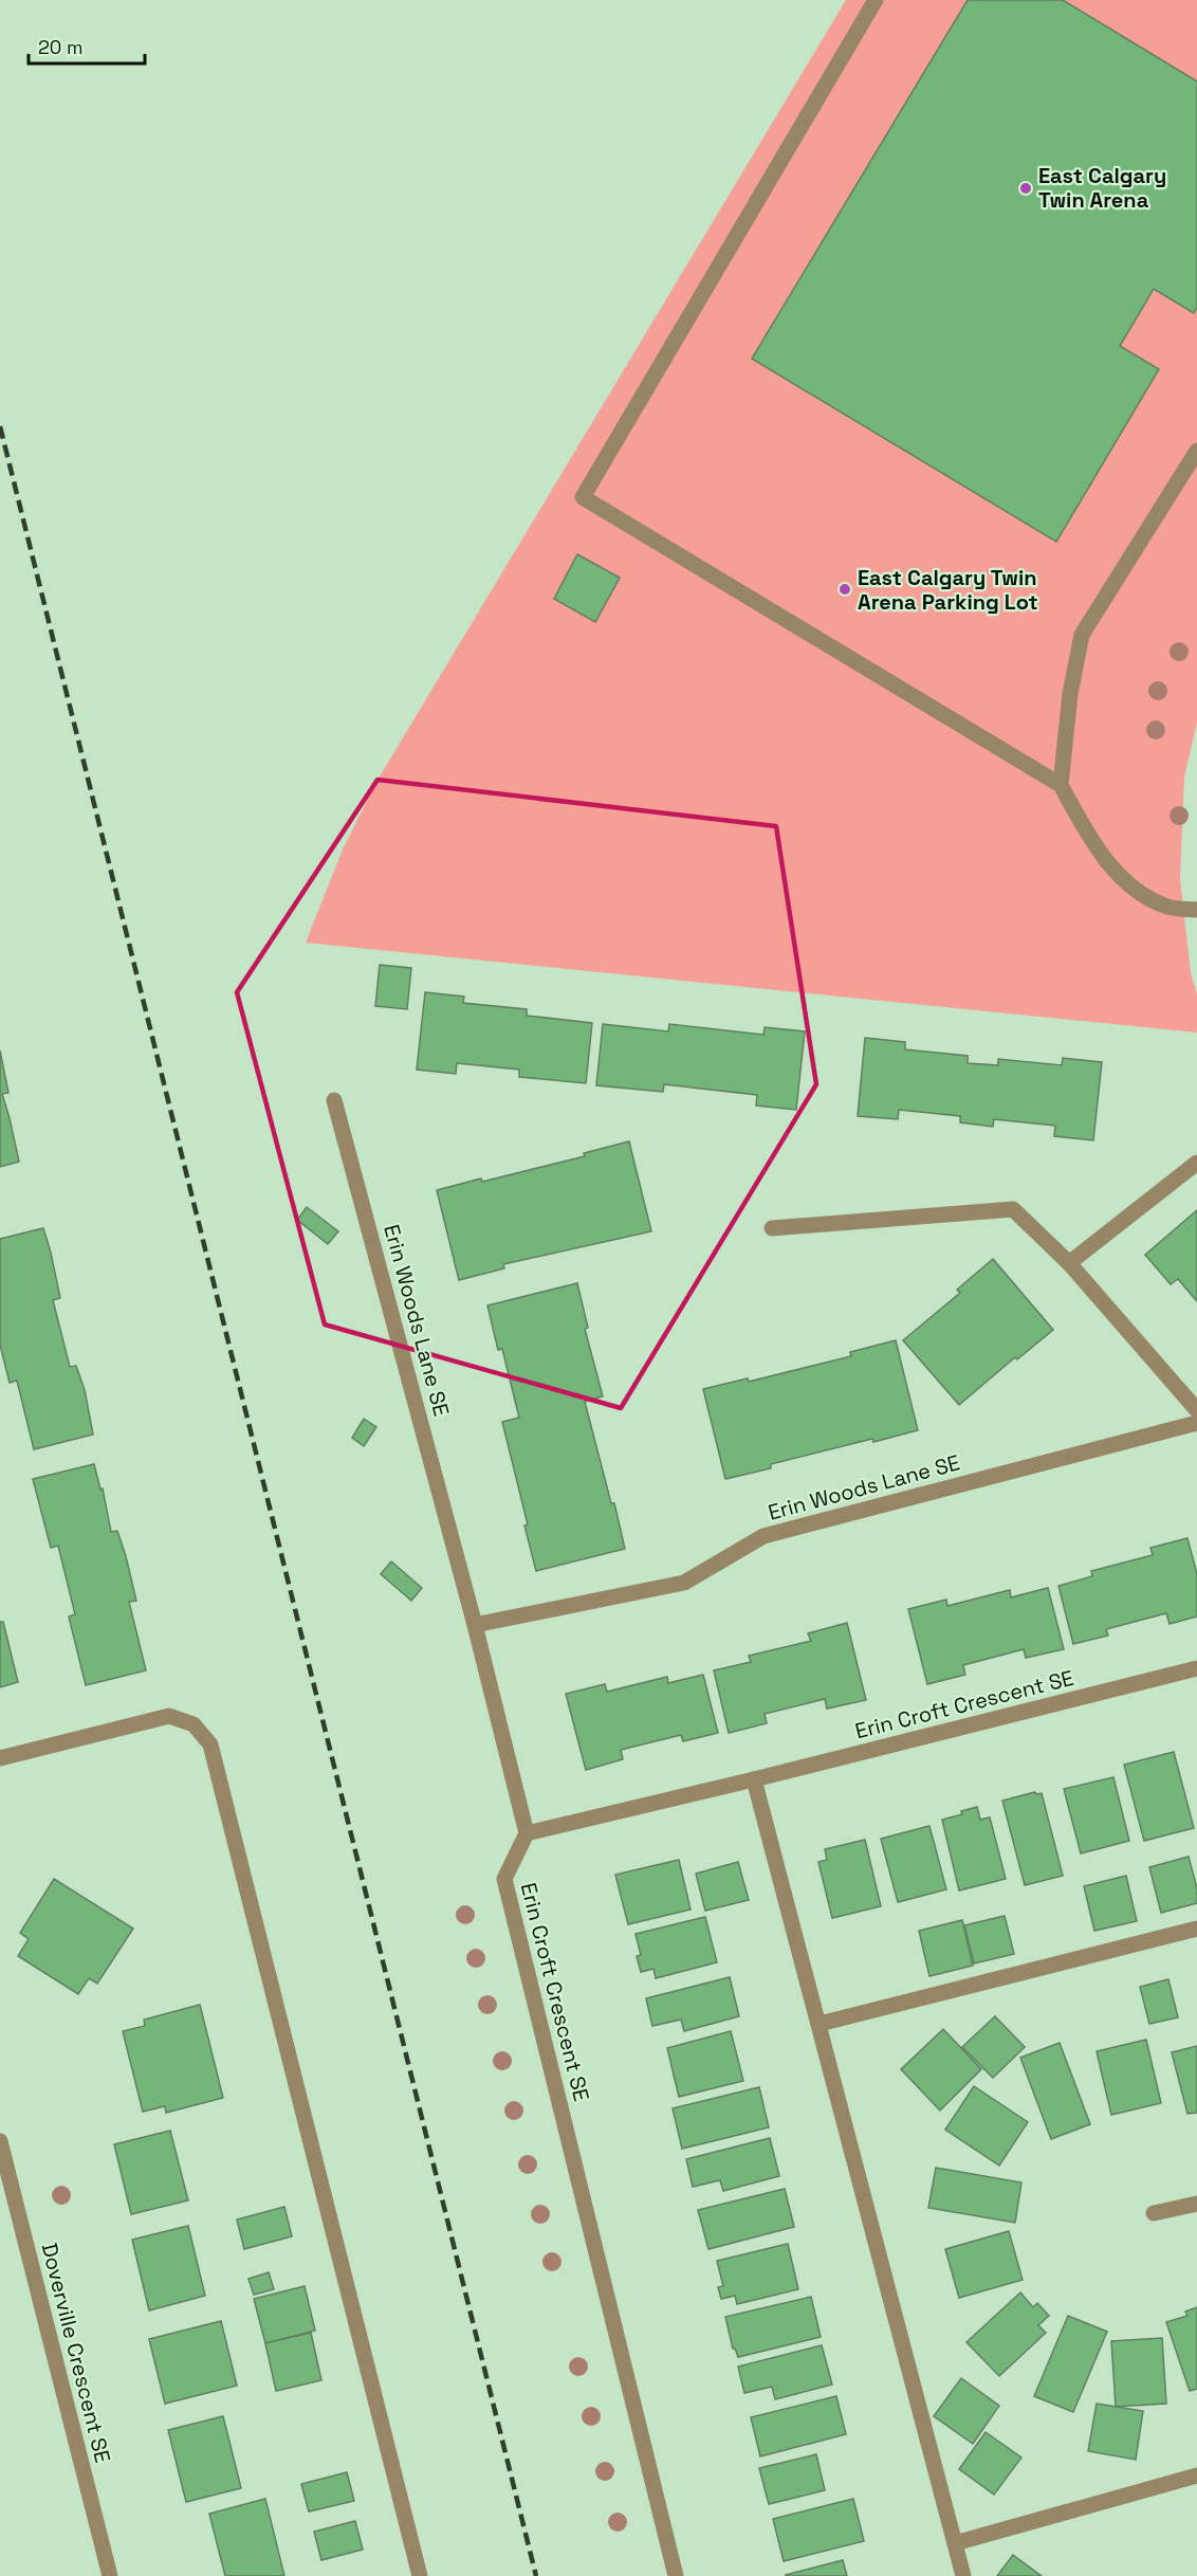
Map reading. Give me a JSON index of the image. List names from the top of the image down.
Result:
{
  "streets": {
    "street": ["Erin Woods Lane SE", "Erin Croft Crescent SE", "Doverville Crescent SE"]
  },
  "crossings": [
    ["Erin Woods Lane SE", "Erin Croft Crescent SE"]
  ],
  "places": ["East Calgary Twin Arena", "East Calgary Twin Arena Parking Lot"],
  "scale_bar": "20 m"
}
